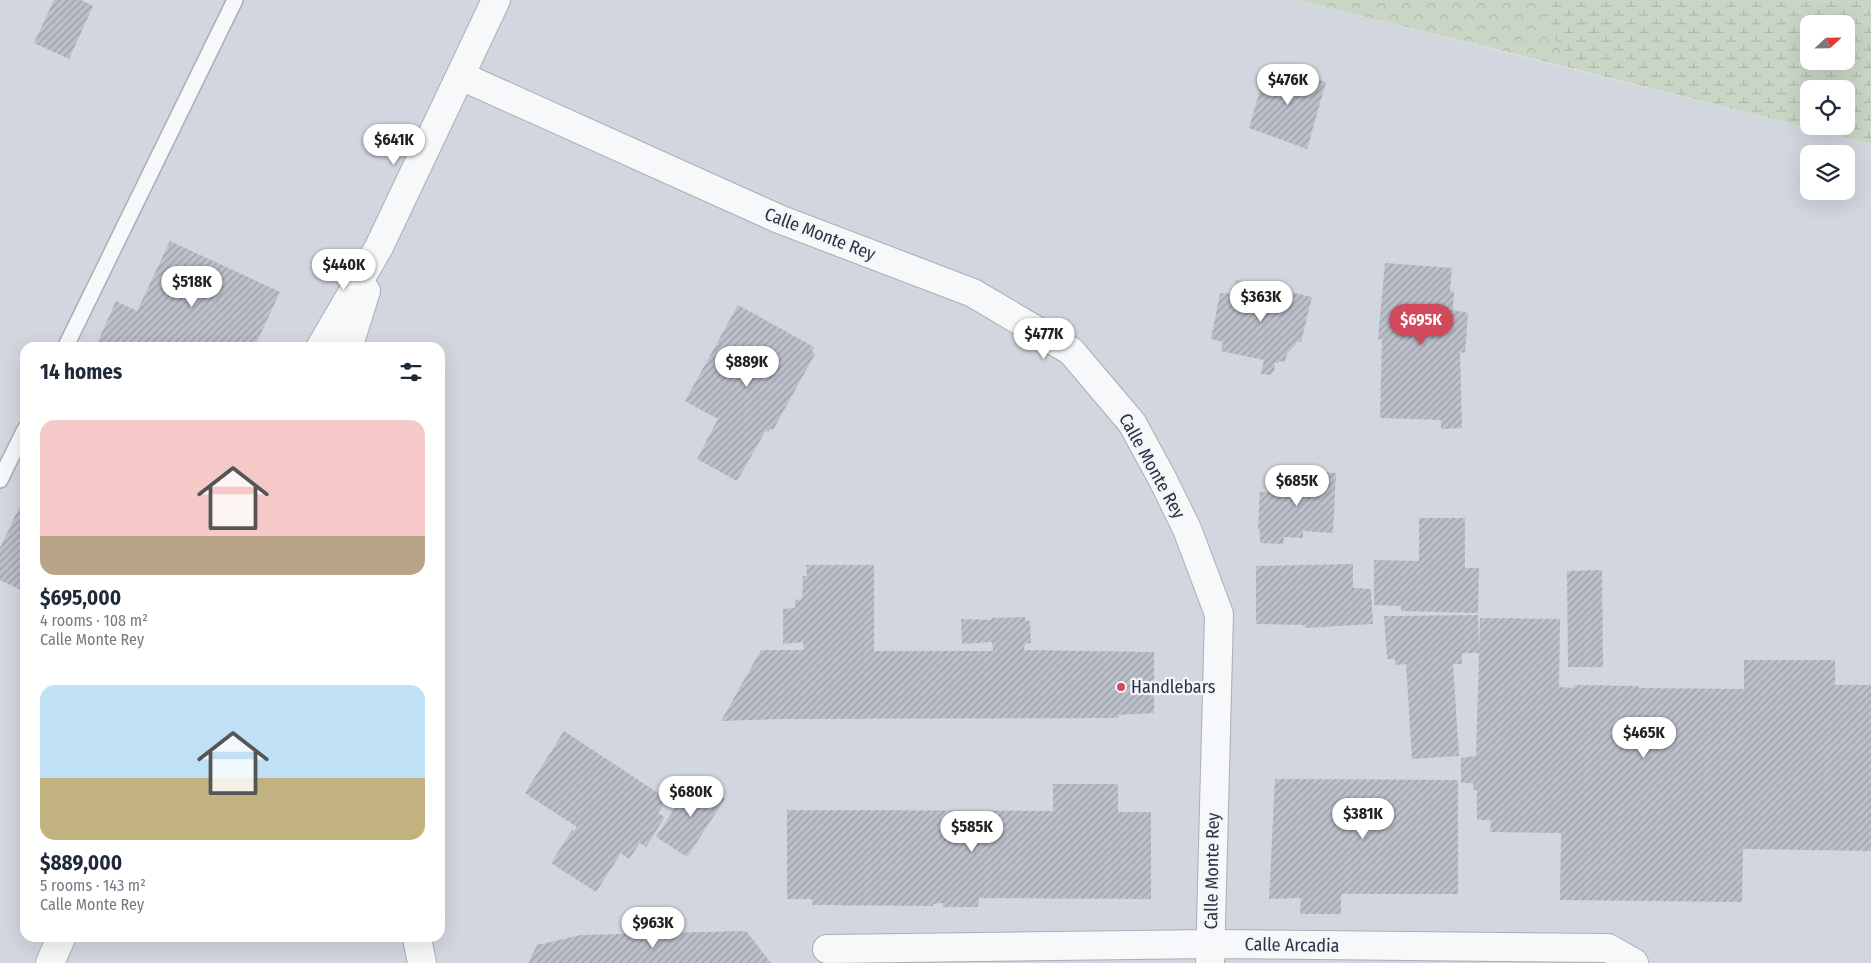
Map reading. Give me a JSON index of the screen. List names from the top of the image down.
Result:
{
  "streets": {
    "street": ["Calle Monte Rey", "Calle Arcadia"]
  },
  "crossings": [
    ["Calle Monte Rey", "Calle Arcadia"]
  ],
  "places": ["Handlebars"],
  "north": "right",
  "page": {
    "price": [
      "$476K",
      "$641K",
      "$440K",
      "$518K",
      "$363K",
      "$695K",
      "$477K",
      "$889K",
      "$685K",
      "$465K",
      "$680K",
      "$381K",
      "$585K",
      "$963K"
    ],
    "heading": "14 homes",
    "list": [
      {
        "name": "$695,000",
        "note": "4 rooms · 108 m² · Calle Monte Rey"
      },
      {
        "name": "$889,000",
        "note": "5 rooms · 143 m² · Calle Monte Rey"
      }
    ]
  }
}
